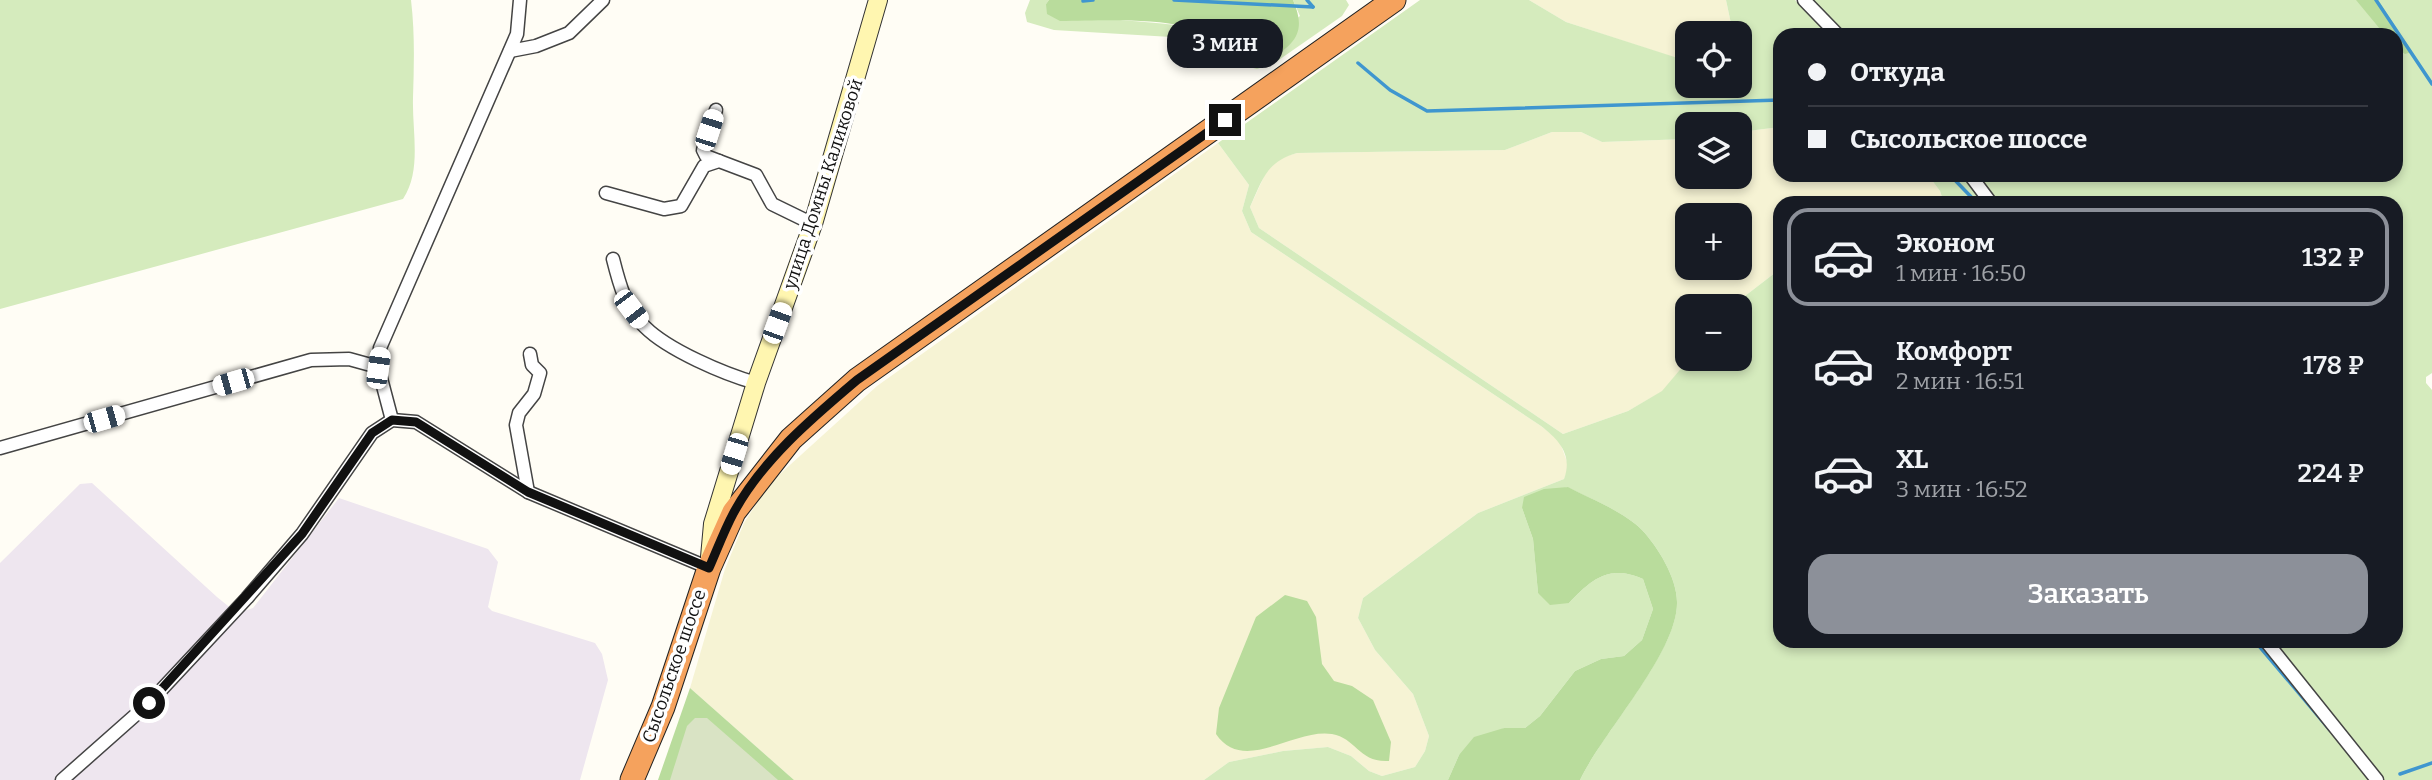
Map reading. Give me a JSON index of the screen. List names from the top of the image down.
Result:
{
  "streets": {
    "highway": ["Сысольское шоссе"],
    "main road": ["улица Домны Каликовой"]
  },
  "crossings": [
    ["улица Домны Каликовой", "Сысольское шоссе"]
  ],
  "page": {
    "bubble": "3 мин",
    "map_buttons": ["+", "−"],
    "banner": ["Откуда", "Сысольское шоссе"],
    "list": [
      {
        "name": "Эконом",
        "note": "1 мин · 16:50",
        "value": "132 ₽"
      },
      {
        "name": "Комфорт",
        "note": "2 мин · 16:51",
        "value": "178 ₽"
      },
      {
        "name": "XL",
        "note": "3 мин · 16:52",
        "value": "224 ₽"
      }
    ],
    "buttons": "Заказать"
  }
}
